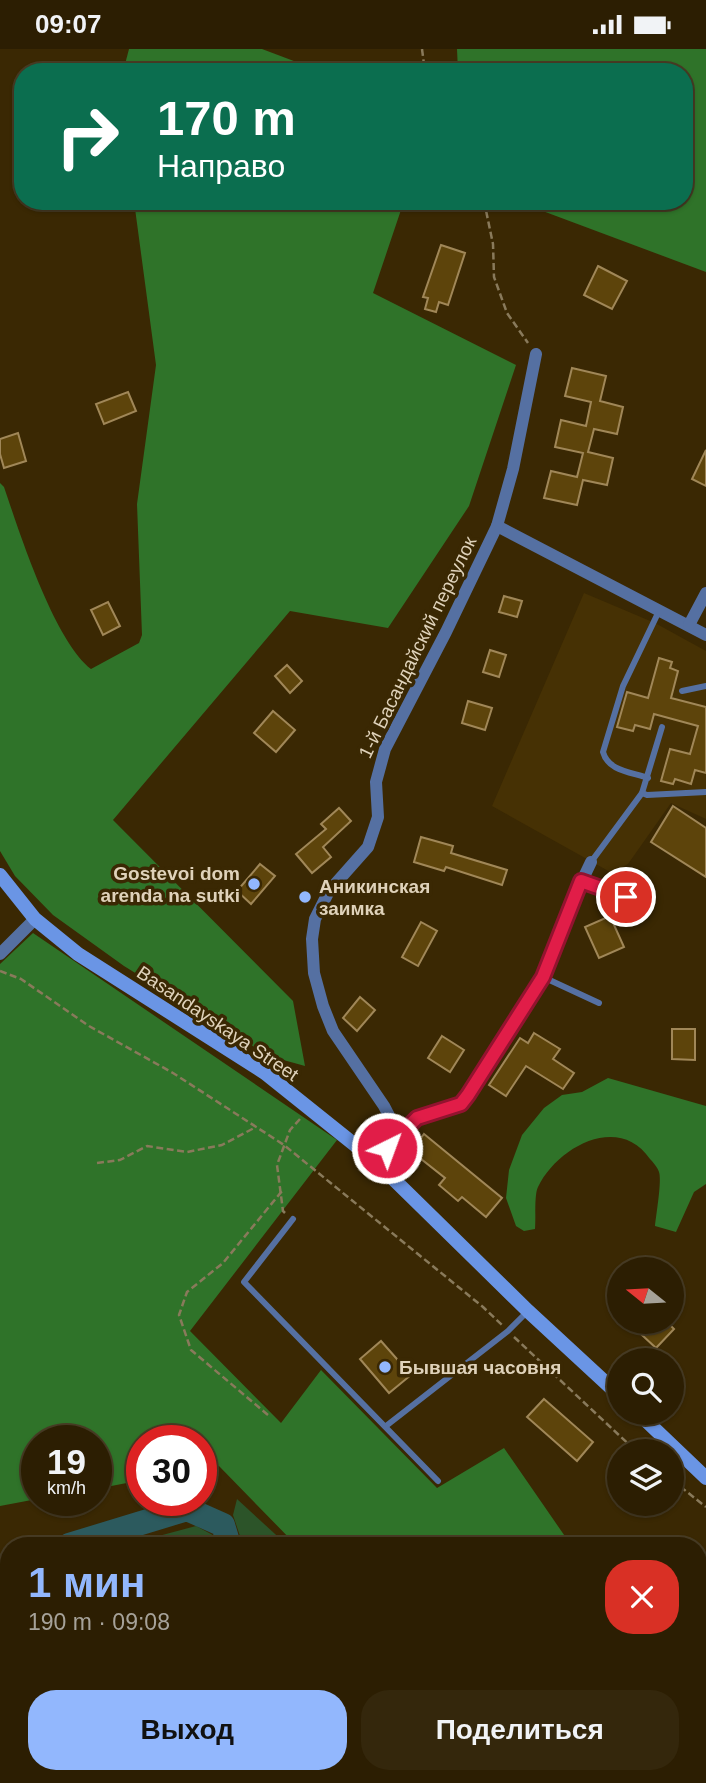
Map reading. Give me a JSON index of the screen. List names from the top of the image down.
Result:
{
  "streets": {
    "street": ["1-й Басандайский переулок", "Basandayskaya Street"]
  },
  "places": ["Gostevoi dom arenda na sutki", "Аникинская заимка", "Бывшая часовня"],
  "north": "left",
  "page": {
    "status": "09:07",
    "turn": ["170 m", "Направо"],
    "speed": "19 km/h",
    "limit": "30",
    "heading": ["1 мин", "190 m · 09:08"],
    "buttons": ["Выход", "Поделиться"]
  }
}
